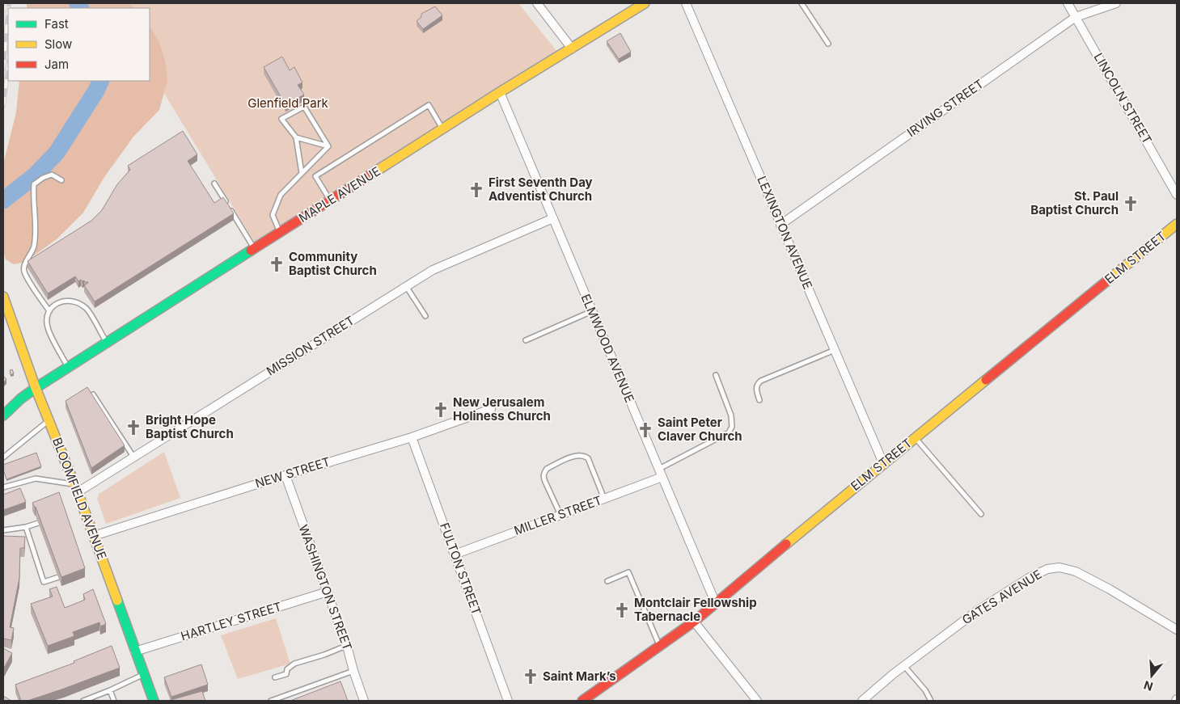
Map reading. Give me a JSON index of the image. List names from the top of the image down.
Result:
{
  "streets": {
    "street": [
      "LINCOLN STREET",
      "IRVING STREET",
      "MAPLE AVENUE",
      "LEXINGTON AVENUE",
      "ELM STREET",
      "MISSION STREET",
      "ELMWOOD AVENUE",
      "NEW STREET",
      "BLOOMFIELD AVENUE",
      "MILLER STREET",
      "FULTON STREET",
      "WASHINGTON STREET",
      "GATES AVENUE",
      "HARTLEY STREET"
    ]
  },
  "crossings": [
    ["LINCOLN STREET", "IRVING STREET"],
    ["IRVING STREET", "LEXINGTON AVENUE"],
    ["MAPLE AVENUE", "ELMWOOD AVENUE"],
    ["MAPLE AVENUE", "BLOOMFIELD AVENUE"],
    ["LEXINGTON AVENUE", "ELM STREET"],
    ["ELM STREET", "ELMWOOD AVENUE"],
    ["MISSION STREET", "ELMWOOD AVENUE"],
    ["MISSION STREET", "BLOOMFIELD AVENUE"],
    ["ELMWOOD AVENUE", "MILLER STREET"],
    ["NEW STREET", "BLOOMFIELD AVENUE"],
    ["NEW STREET", "FULTON STREET"],
    ["NEW STREET", "WASHINGTON STREET"],
    ["BLOOMFIELD AVENUE", "HARTLEY STREET"],
    ["MILLER STREET", "FULTON STREET"],
    ["WASHINGTON STREET", "HARTLEY STREET"]
  ],
  "parks": ["Glenfield Park"],
  "places": {
    "church": [
      "First Seventh Day Adventist Church",
      "St. Paul Baptist Church",
      "Community Baptist Church",
      "New Jerusalem Holiness Church",
      "Bright Hope Baptist Church",
      "Saint Peter Claver Church",
      "Montclair Fellowship Tabernacle",
      "Saint Mark’s"
    ]
  },
  "legend": ["Fast", "Slow", "Jam"],
  "north": "bottom"
}
